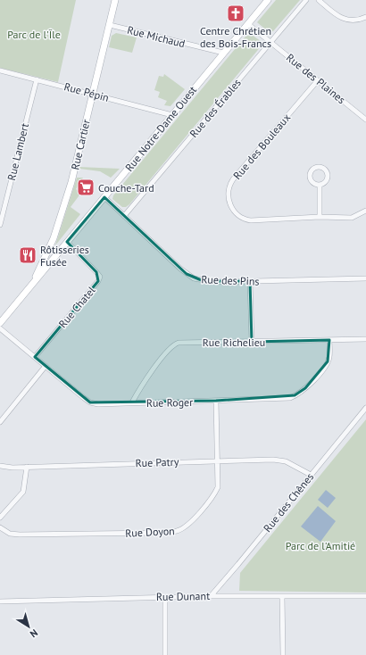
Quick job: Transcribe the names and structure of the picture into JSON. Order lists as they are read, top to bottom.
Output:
{
  "streets": {
    "street": [
      "Rue Michaud",
      "Rue des Plaines",
      "Rue Pépin",
      "Rue des Érables",
      "Rue Notre-Dame Ouest",
      "Rue Cartier",
      "Rue des Bouleaux",
      "Rue Lambert",
      "Rue des Pins",
      "Rue Chatel",
      "Rue Richelieu",
      "Rue Roger",
      "Rue Patry",
      "Rue des Chênes",
      "Rue Doyon",
      "Rue Dunant"
    ]
  },
  "crossings": [
    ["Rue Michaud", "Rue Notre-Dame Ouest"],
    ["Rue Michaud", "Rue Cartier"],
    ["Rue des Plaines", "Rue des Érables"],
    ["Rue des Plaines", "Rue Notre-Dame Ouest"],
    ["Rue des Plaines", "Rue des Bouleaux"],
    ["Rue Pépin", "Rue Notre-Dame Ouest"],
    ["Rue Pépin", "Rue Cartier"],
    ["Rue Pépin", "Rue Lambert"],
    ["Rue des Érables", "Rue des Pins"],
    ["Rue Notre-Dame Ouest", "Rue Cartier"],
    ["Rue Notre-Dame Ouest", "Rue des Pins"],
    ["Rue Notre-Dame Ouest", "Rue Chatel"],
    ["Rue Chatel", "Rue Roger"],
    ["Rue Richelieu", "Rue Roger"],
    ["Rue Roger", "Rue Doyon"],
    ["Rue Patry", "Rue des Chênes"],
    ["Rue Patry", "Rue Doyon"],
    ["Rue des Chênes", "Rue Dunant"]
  ],
  "parks": ["Parc de l'Île", "Parc de l'Amitié"],
  "places": {
    "church": ["Centre Chrétien des Bois-Francs"],
    "supermarket": ["Couche-Tard"],
    "restaurant": ["Rôtisseries Fusée"]
  },
  "north": "bottom right"
}
